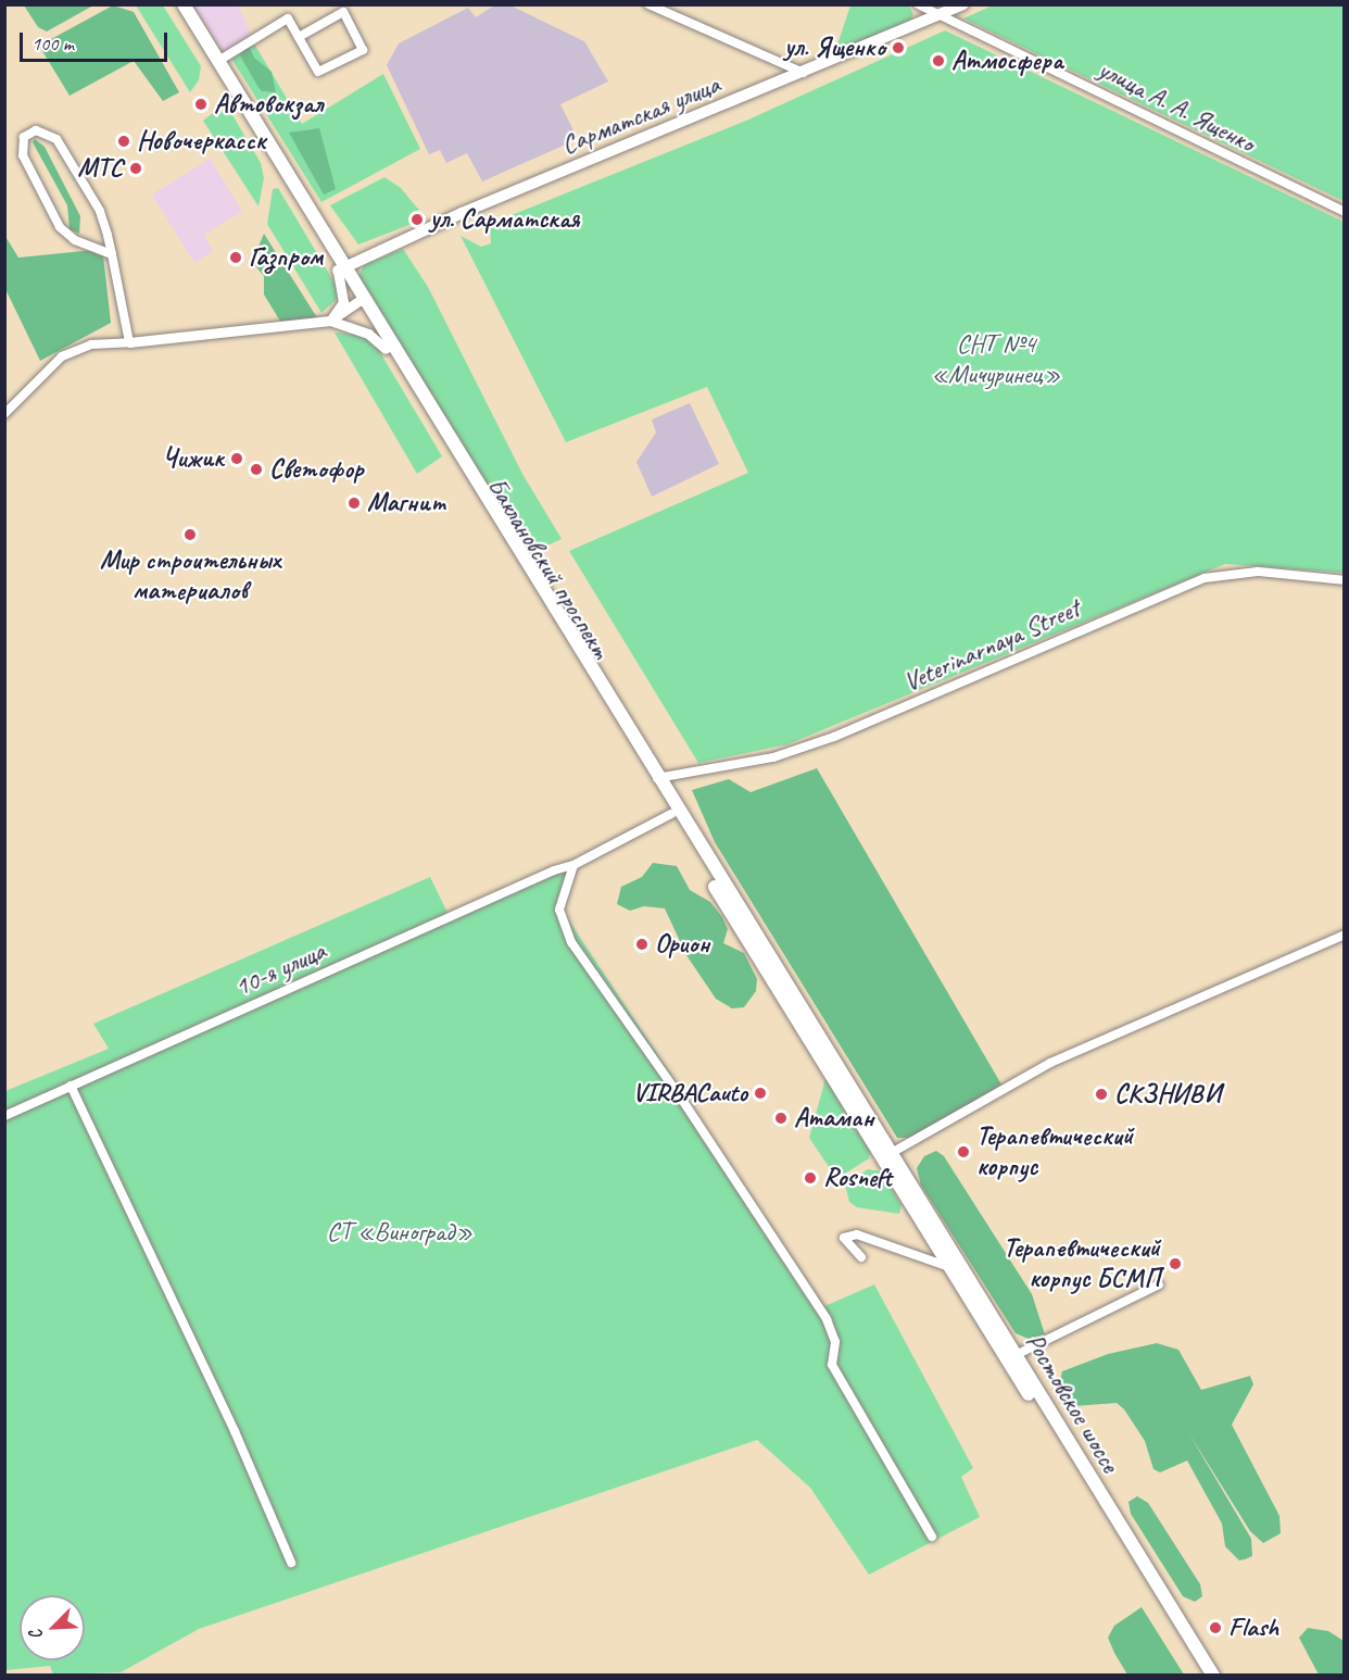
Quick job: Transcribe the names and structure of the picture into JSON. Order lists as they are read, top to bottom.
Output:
{
  "streets": {
    "main road": ["Сарматская улица", "Баклановский проспект", "Ростовское шоссе"],
    "street": ["улица А. А. Ященко", "Veterinarnaya Street", "10-я улица"]
  },
  "crossings": [
    ["улица А. А. Ященко", "Сарматская улица"],
    ["Сарматская улица", "Баклановский проспект"],
    ["Баклановский проспект", "Veterinarnaya Street"],
    ["Баклановский проспект", "10-я улица"],
    ["Баклановский проспект", "Ростовское шоссе"]
  ],
  "parks": ["СНТ №4 «Мичуринец»", "СТ «Виноград»"],
  "places": [
    "ул. Ященко",
    "Атмосфера",
    "Автовокзал",
    "Новочеркасск",
    "МТС",
    "ул. Сарматская",
    "Газпром",
    "Чижик",
    "Светофор",
    "Магнит",
    "Мир строительных материалов",
    "Орион",
    "VIRBACauto",
    "СКЗНИВИ",
    "Атаман",
    "Терапевтический корпус",
    "Rosneft",
    "Терапевтический корпус БСМП",
    "Flash"
  ],
  "scale_bar": "100 m",
  "north": "bottom left"
}
